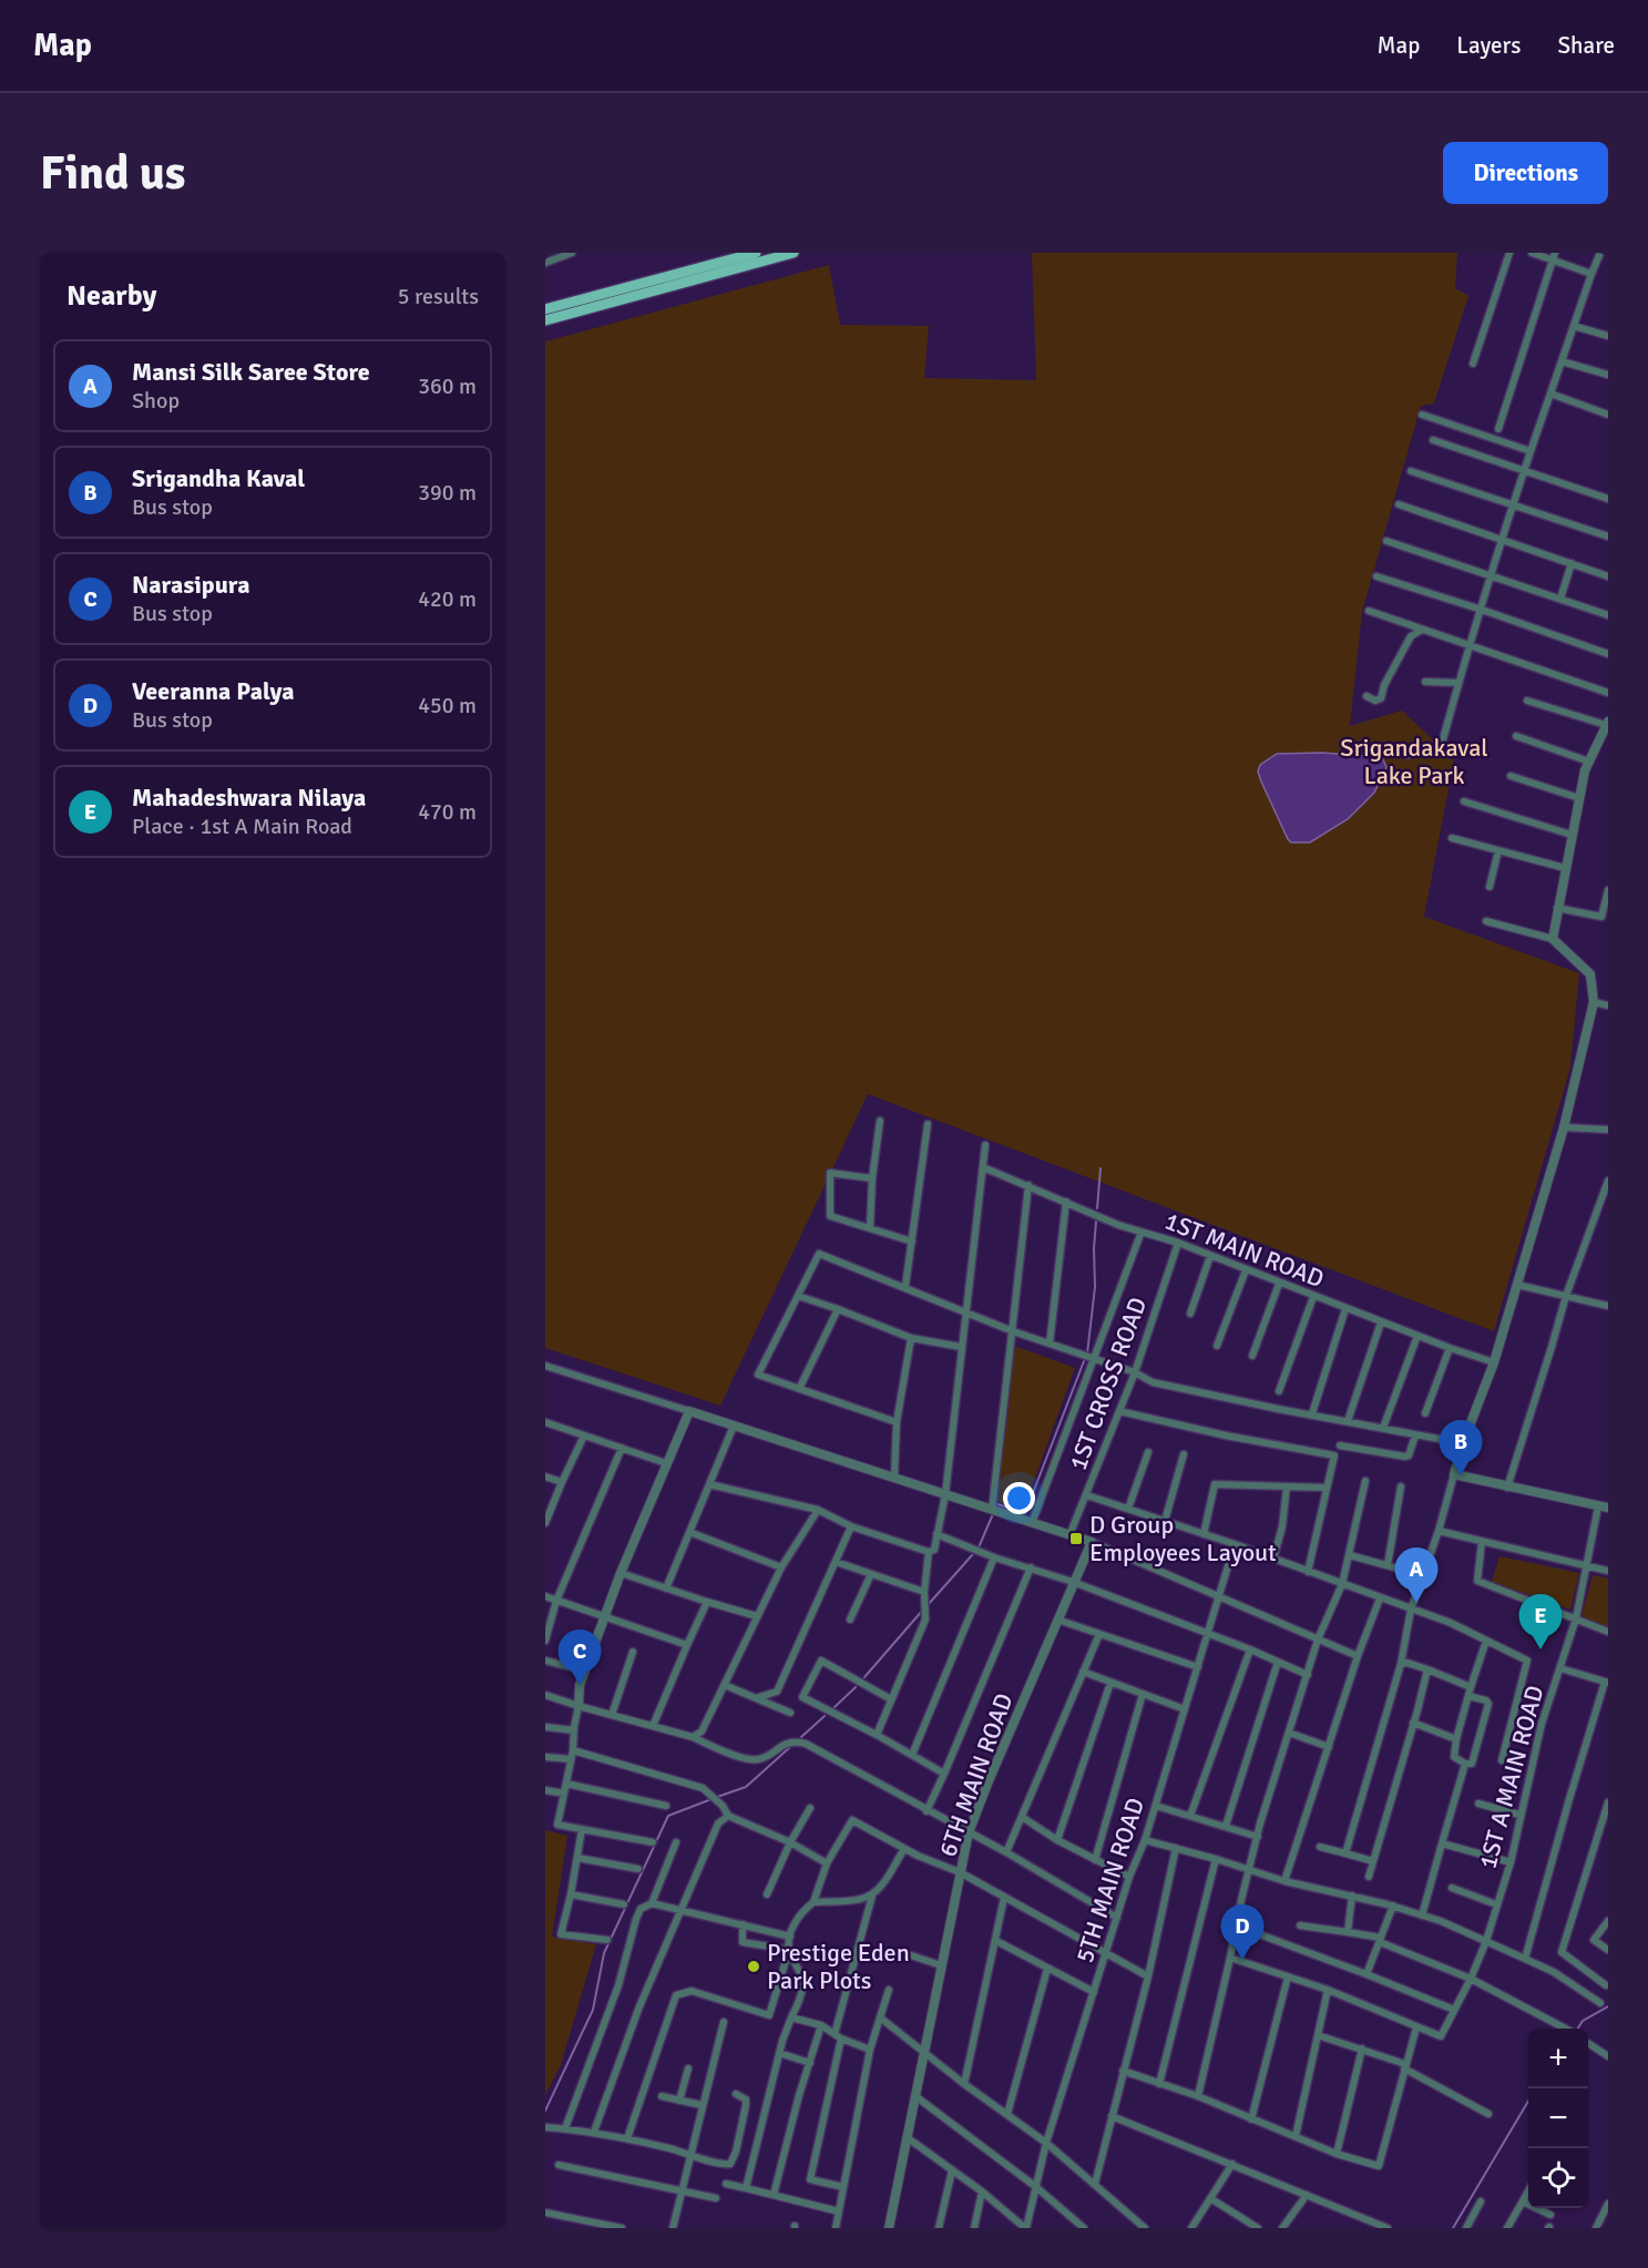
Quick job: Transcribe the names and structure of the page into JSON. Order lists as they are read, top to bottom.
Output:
{
  "streets": {
    "street": [
      "1ST MAIN ROAD",
      "1ST CROSS ROAD",
      "6TH MAIN ROAD",
      "1ST A MAIN ROAD",
      "5TH MAIN ROAD"
    ]
  },
  "crossings": [
    ["1ST MAIN ROAD", "1ST CROSS ROAD"]
  ],
  "parks": ["Srigandakaval Lake Park"],
  "places": {
    "transit": ["D Group Employees Layout"],
    "other": ["Prestige Eden Park Plots"]
  },
  "page": {
    "header": "Map",
    "nav": ["Map", "Layers", "Share"],
    "buttons": "Directions",
    "title": "Find us",
    "heading": ["Nearby", "5 results"],
    "list": [
      {
        "mark": "A",
        "name": "Mansi Silk Saree Store",
        "note": "Shop",
        "value": "360 m"
      },
      {
        "mark": "B",
        "name": "Srigandha Kaval",
        "note": "Bus stop",
        "value": "390 m"
      },
      {
        "mark": "C",
        "name": "Narasipura",
        "note": "Bus stop",
        "value": "420 m"
      },
      {
        "mark": "D",
        "name": "Veeranna Palya",
        "note": "Bus stop",
        "value": "450 m"
      },
      {
        "mark": "E",
        "name": "Mahadeshwara Nilaya",
        "note": "Place · 1st A Main Road",
        "value": "470 m"
      }
    ],
    "pins": [
      "B",
      "A",
      "E",
      "C",
      "D"
    ],
    "map_buttons": ["+", "−"]
  }
}
